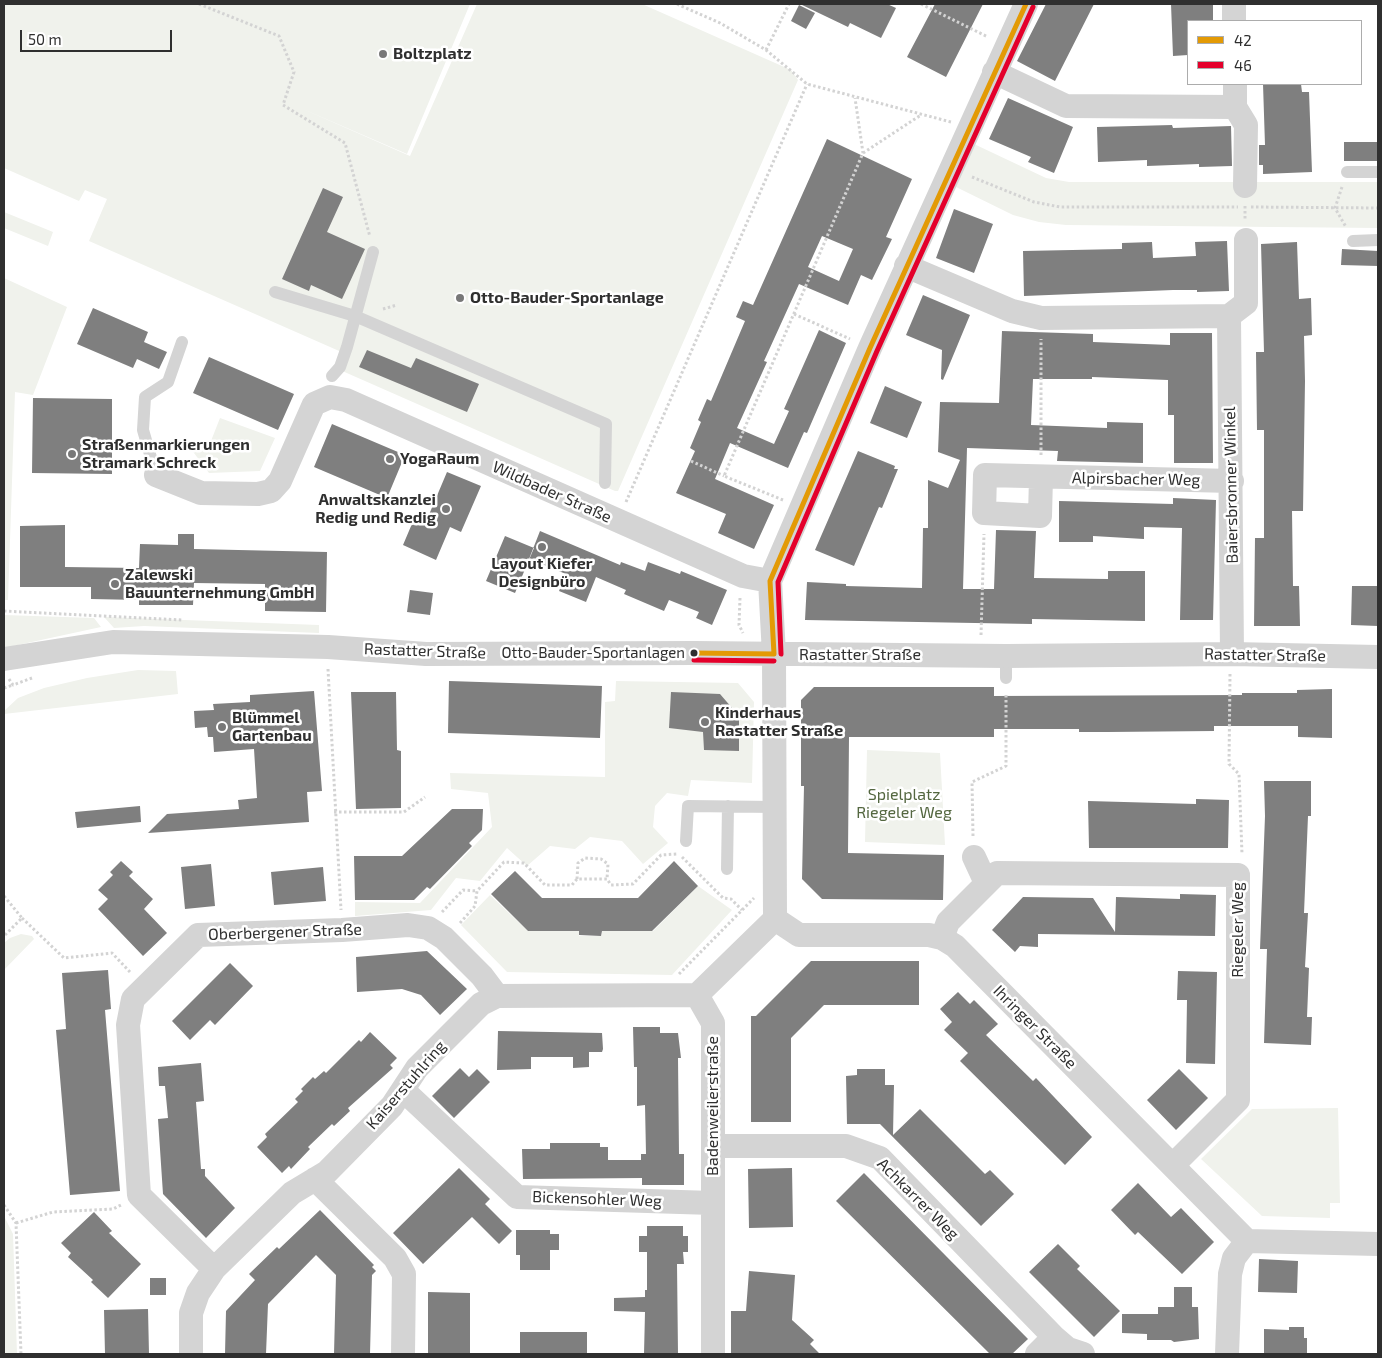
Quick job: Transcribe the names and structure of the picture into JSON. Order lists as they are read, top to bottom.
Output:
{
  "streets": {
    "street": [
      "Alpirsbacher Weg",
      "Baiersbronner Winkel",
      "Wildbader Straße",
      "Rastatter Straße",
      "Riegeler Weg",
      "Oberbergener Straße",
      "Ihringer Straße",
      "Kaiserstuhlring",
      "Badenweilerstraße",
      "Bickensohler Weg",
      "Achkarrer Weg"
    ]
  },
  "crossings": [
    ["Alpirsbacher Weg", "Baiersbronner Winkel"],
    ["Baiersbronner Winkel", "Rastatter Straße"],
    ["Riegeler Weg", "Ihringer Straße"],
    ["Kaiserstuhlring", "Badenweilerstraße"],
    ["Kaiserstuhlring", "Bickensohler Weg"],
    ["Badenweilerstraße", "Bickensohler Weg"],
    ["Badenweilerstraße", "Achkarrer Weg"]
  ],
  "parks": ["Spielplatz Riegeler Weg"],
  "places": [
    "Boltzplatz",
    "Otto-Bauder-Sportanlage",
    "Straßenmarkierungen Stramark Schreck",
    "YogaRaum",
    "Anwaltskanzlei Redig und Redig",
    "Layout Kiefer Designbüro",
    "Zalewski Bauunternehmung GmbH",
    "Otto-Bauder-Sportanlagen",
    "Kinderhaus Rastatter Straße",
    "Blümmel Gartenbau"
  ],
  "lines": ["transit line 42", "transit line 46"],
  "legend": ["42", "46"],
  "scale_bar": "50 m"
}
